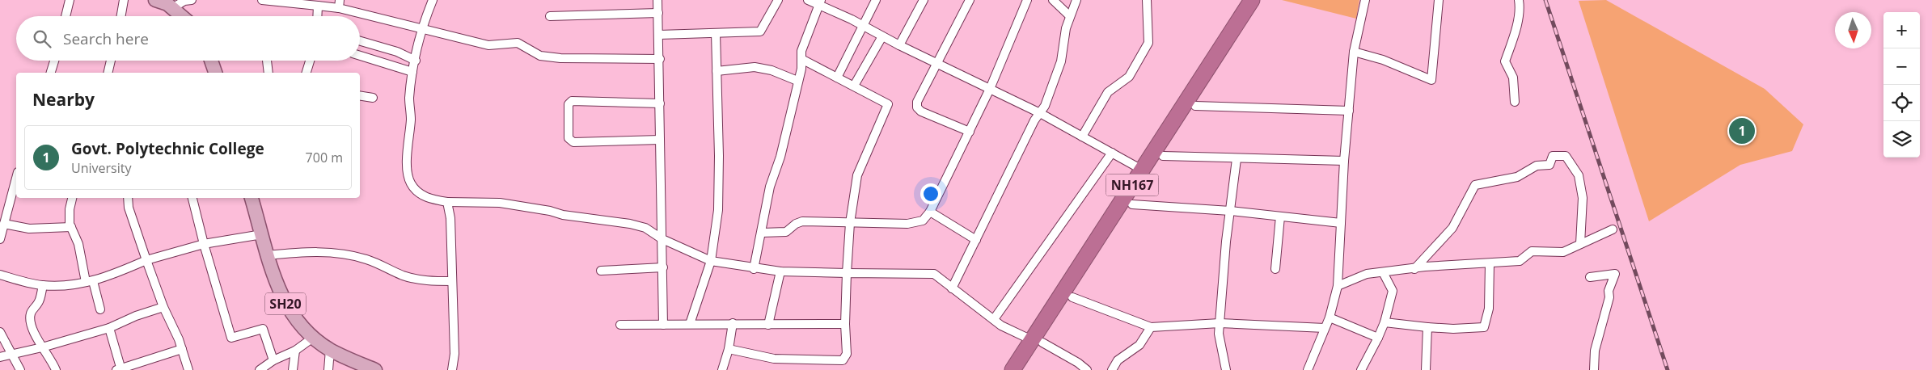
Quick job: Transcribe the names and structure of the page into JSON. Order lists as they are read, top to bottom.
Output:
{
  "streets": {
    "highway": ["NH167"],
    "main road": ["SH20"]
  },
  "north": "bottom",
  "page": {
    "map_buttons": ["+", "−"],
    "search": "Search here",
    "heading": "Nearby",
    "pins": "1",
    "list": [
      {
        "mark": "1",
        "name": "Govt. Polytechnic College",
        "note": "University",
        "value": "700 m"
      }
    ]
  }
}
